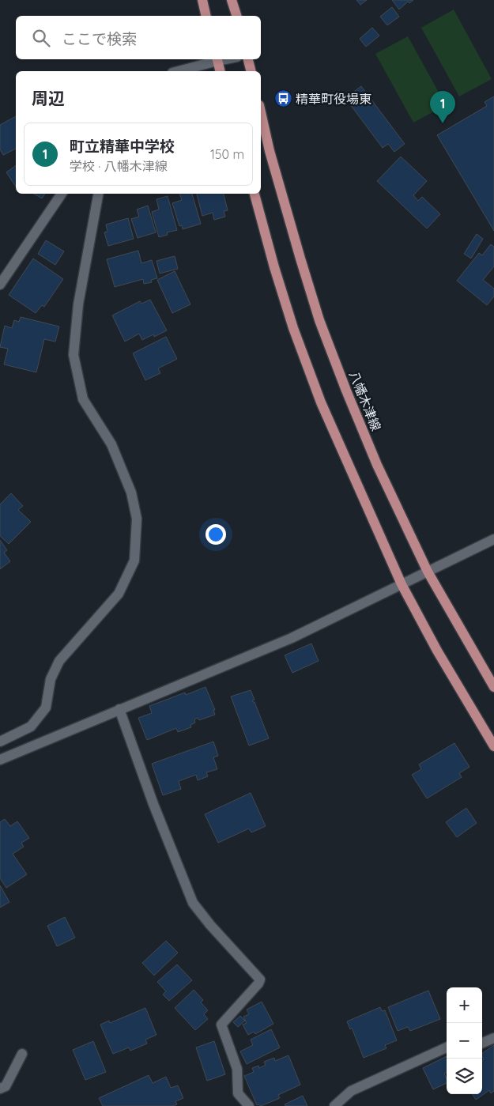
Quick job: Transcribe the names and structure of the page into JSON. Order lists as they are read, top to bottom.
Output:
{
  "streets": {
    "main road": ["八幡木津線"]
  },
  "places": {
    "bus stop": ["精華町役場東"]
  },
  "page": {
    "search": "ここで検索",
    "heading": "周辺",
    "pins": "1",
    "list": [
      {
        "mark": "1",
        "name": "町立精華中学校",
        "note": "学校 · 八幡木津線",
        "value": "150 m"
      }
    ],
    "map_buttons": ["+", "−"]
  }
}
